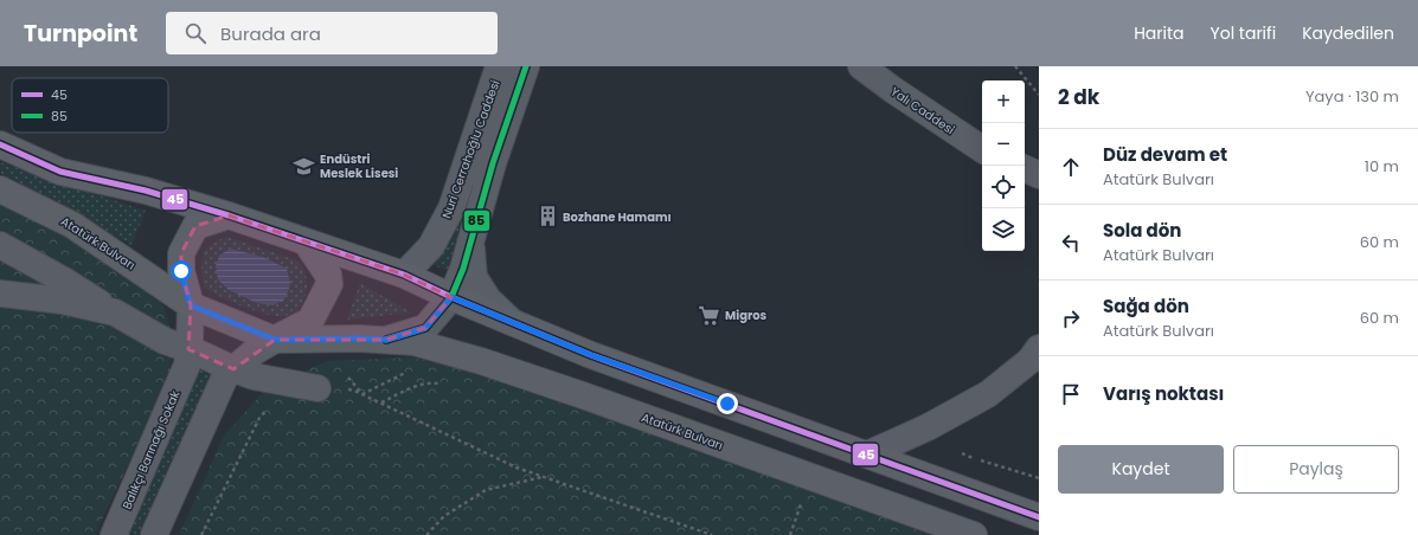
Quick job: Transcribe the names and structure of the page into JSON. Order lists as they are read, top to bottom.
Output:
{
  "streets": {
    "main road": ["Atatürk Bulvarı"],
    "street": ["Yalı Caddesi", "Nuri Cerrahoğlu Caddesi", "Balıkçı Barınağı Sokak"]
  },
  "crossings": [
    ["Nuri Cerrahoğlu Caddesi", "Atatürk Bulvarı"]
  ],
  "places": {
    "school or university": ["Endüstri Meslek Lisesi"],
    "building": ["Bozhane Hamamı"],
    "supermarket": ["Migros"]
  },
  "lines": ["transit line 85", "transit line 45"],
  "legend": ["45", "85"],
  "page": {
    "header": "Turnpoint",
    "search": "Burada ara",
    "nav": ["Harita", "Yol tarifi", "Kaydedilen"],
    "heading": ["2 dk", "Yaya · 130 m"],
    "map_buttons": ["+", "−"],
    "list": [
      ["Düz devam et", "Atatürk Bulvarı", "10 m"],
      ["Sola dön", "Atatürk Bulvarı", "60 m"],
      ["Sağa dön", "Atatürk Bulvarı", "60 m"],
      "Varış noktası"
    ],
    "buttons": ["Kaydet", "Paylaş"]
  }
}
